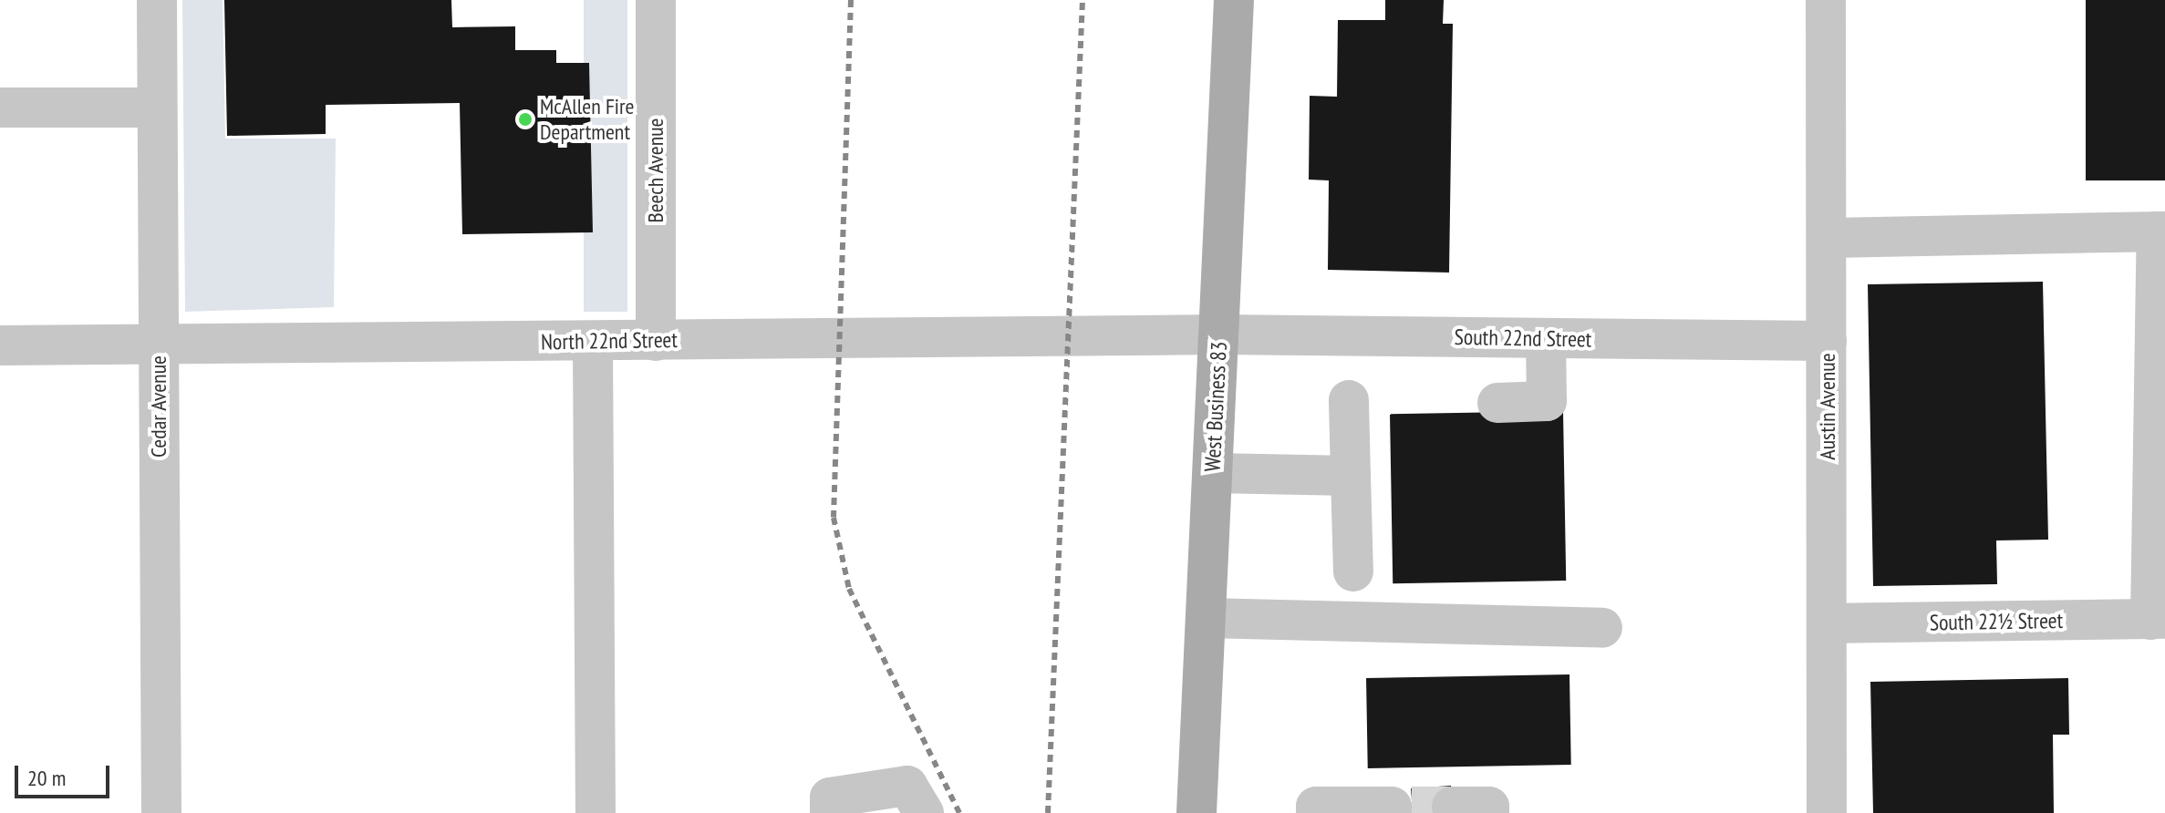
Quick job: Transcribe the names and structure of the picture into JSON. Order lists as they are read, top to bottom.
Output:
{
  "streets": {
    "main road": ["West Business 83"],
    "street": [
      "Beech Avenue",
      "South 22nd Street",
      "North 22nd Street",
      "Cedar Avenue",
      "Austin Avenue",
      "South 22½ Street"
    ]
  },
  "crossings": [
    ["Beech Avenue", "North 22nd Street"],
    ["South 22nd Street", "North 22nd Street"],
    ["South 22nd Street", "West Business 83"],
    ["South 22nd Street", "Austin Avenue"],
    ["North 22nd Street", "Cedar Avenue"],
    ["North 22nd Street", "West Business 83"],
    ["Austin Avenue", "South 22½ Street"]
  ],
  "places": ["McAllen Fire Department"],
  "scale_bar": "20 m"
}
